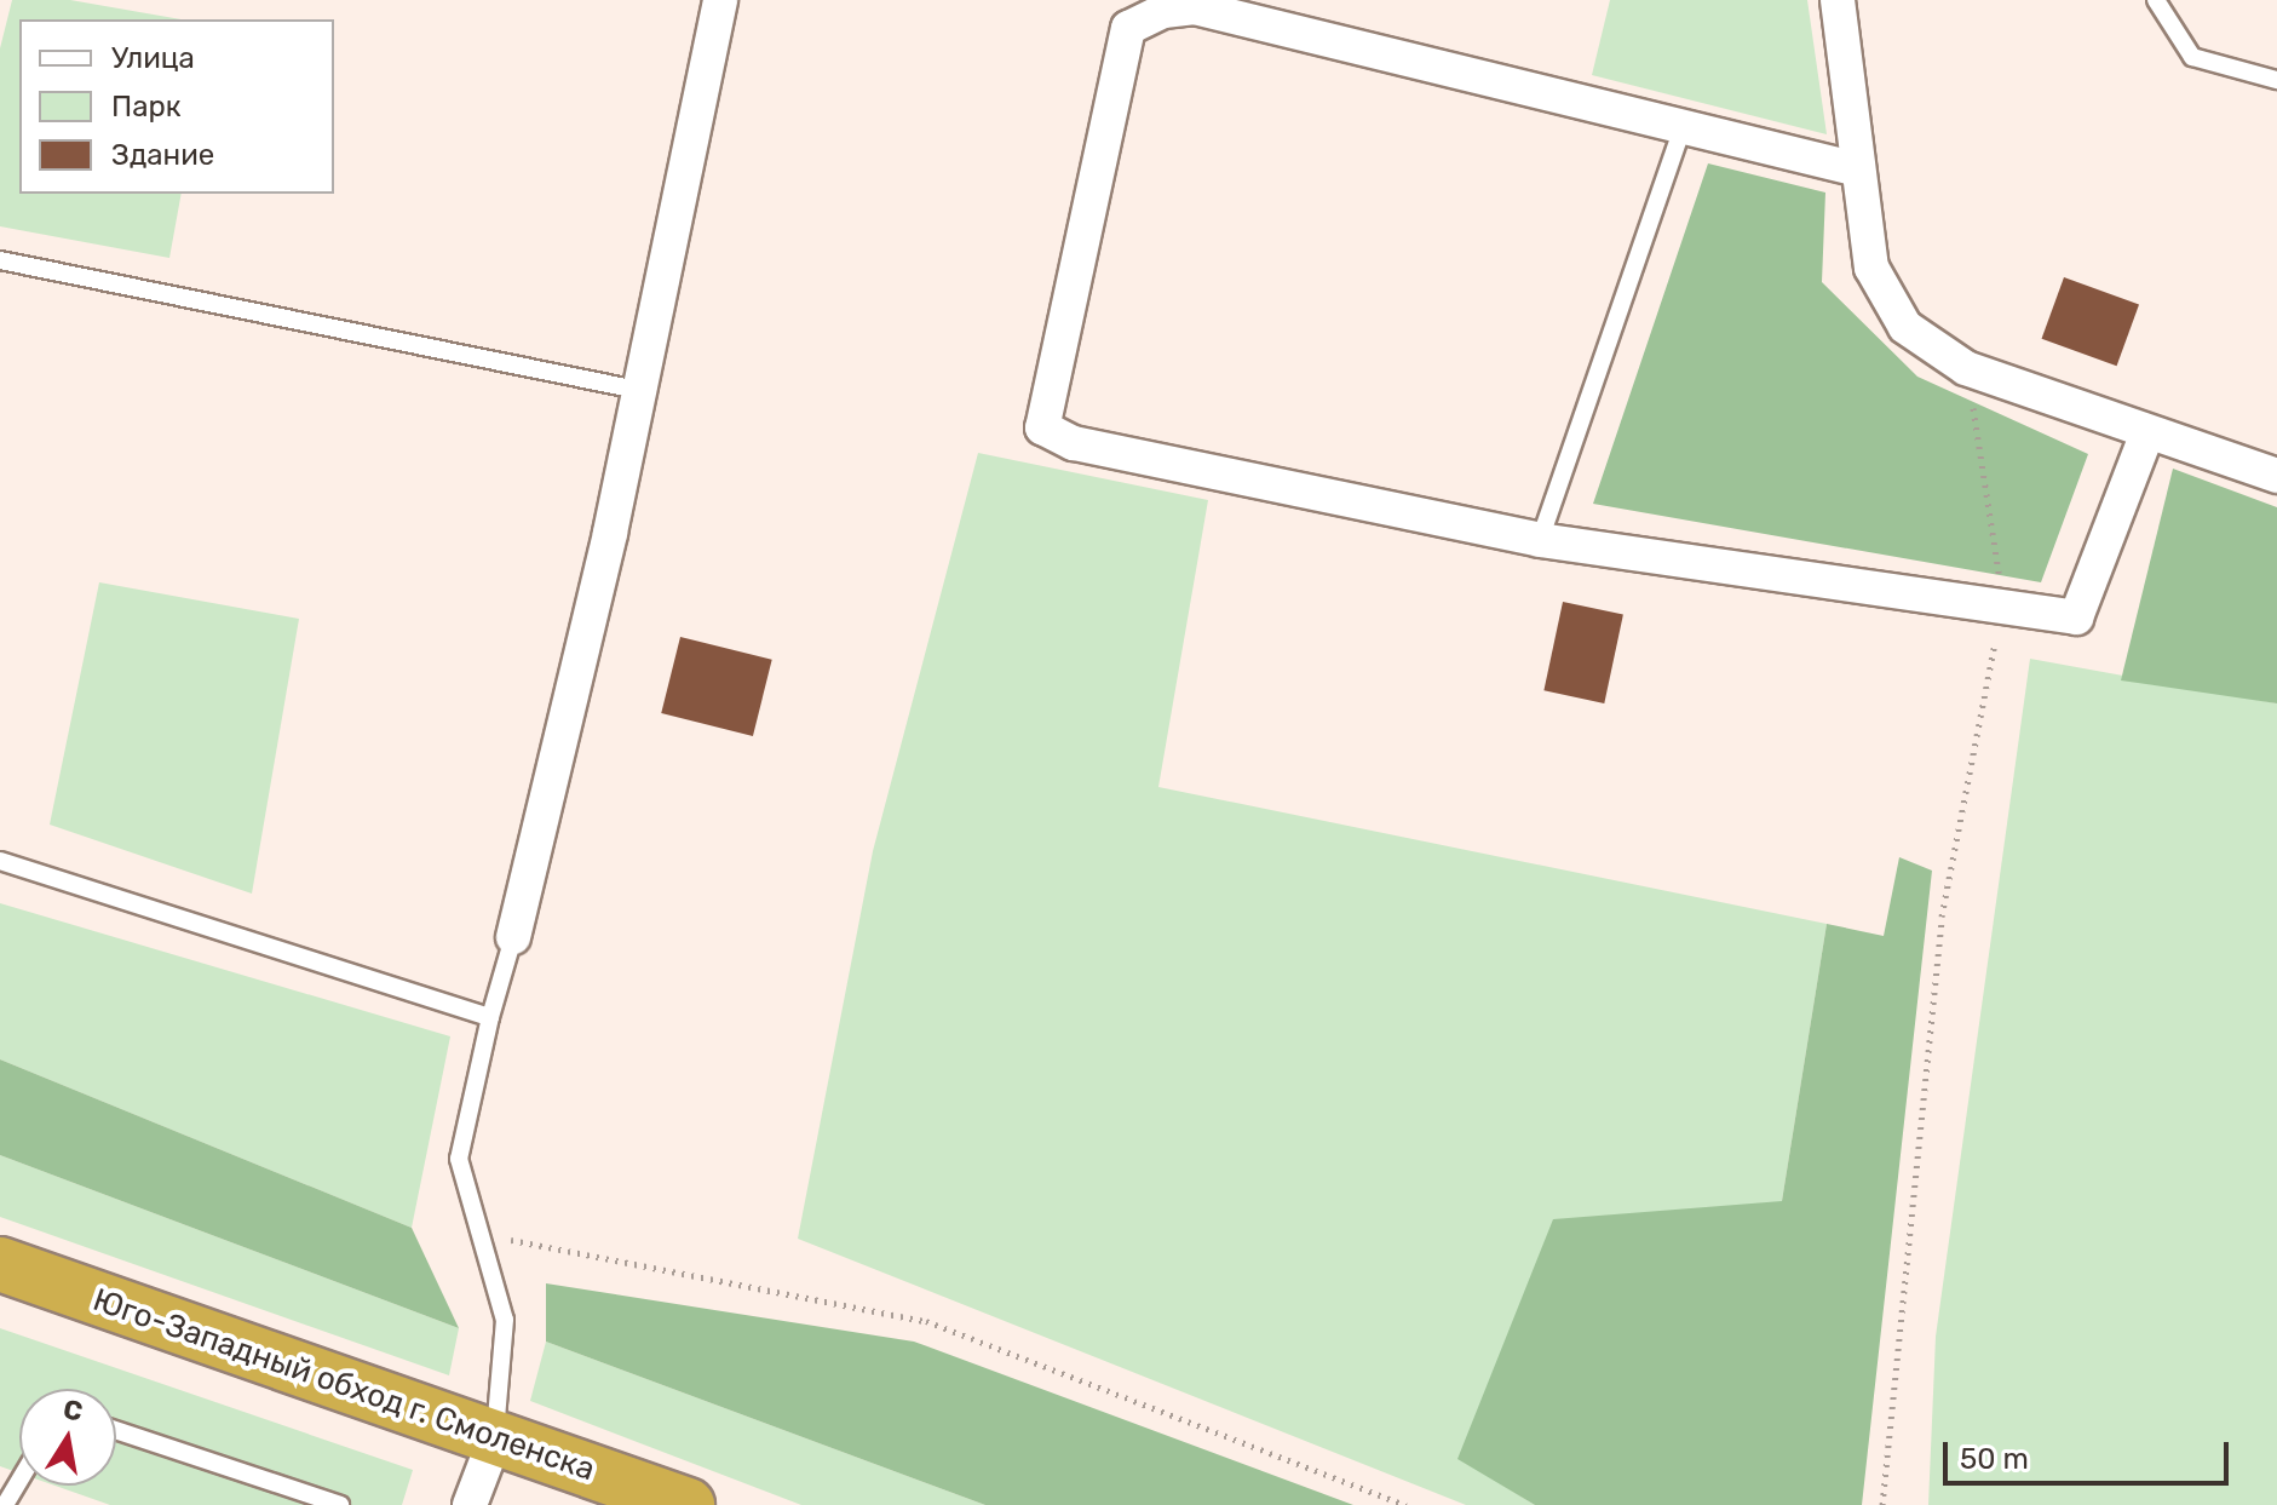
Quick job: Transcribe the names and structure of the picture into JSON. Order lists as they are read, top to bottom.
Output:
{
  "streets": {
    "highway": ["Юго-Западный обход г. Смоленска"]
  },
  "legend": ["Улица", "Парк", "Здание"],
  "scale_bar": "50 m",
  "north": "top"
}
